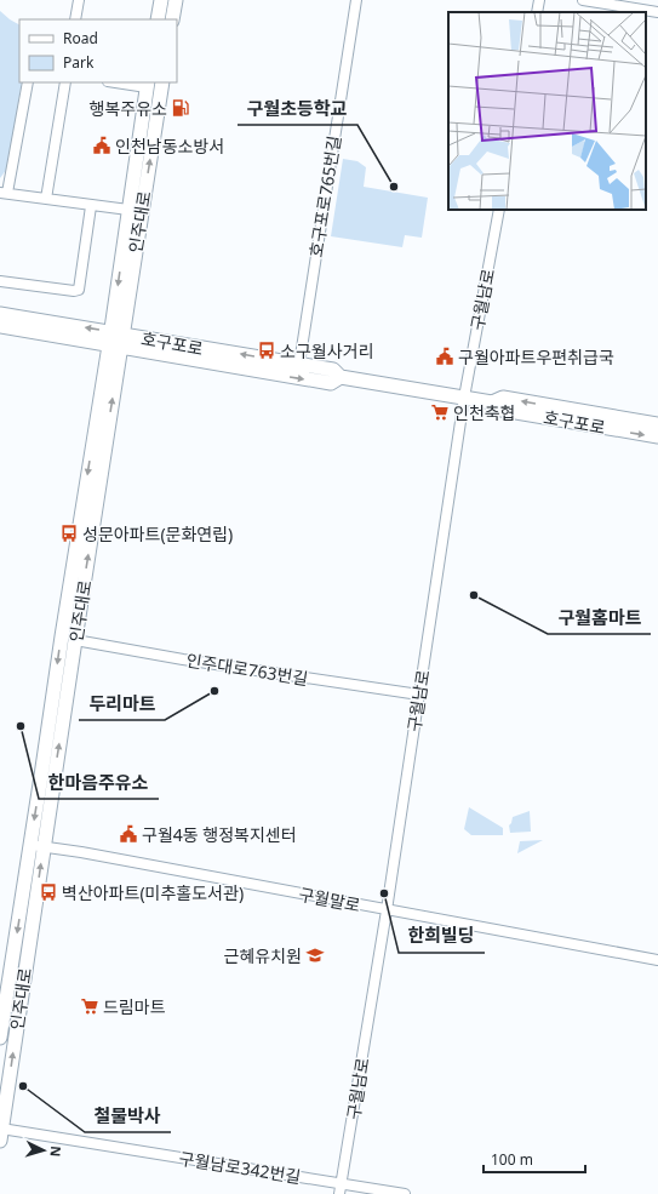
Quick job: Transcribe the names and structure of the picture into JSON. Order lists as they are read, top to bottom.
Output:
{
  "streets": {
    "main road": ["인주대로", "호구포로"],
    "street": [
      "호구포로765번길",
      "구월남로",
      "인주대로763번길",
      "구월말로",
      "구월남로342번길"
    ]
  },
  "crossings": [
    ["호구포로765번길", "호구포로"],
    ["인주대로", "호구포로"],
    ["인주대로", "인주대로763번길"],
    ["인주대로", "구월말로"],
    ["인주대로", "구월남로342번길"],
    ["구월남로", "호구포로"],
    ["구월남로", "인주대로763번길"],
    ["구월남로", "구월말로"],
    ["구월남로", "구월남로342번길"]
  ],
  "places": {
    "fuel station": ["행복주유소"],
    "public building": ["인천남동소방서", "구월아파트우편취급국", "구월4동 행정복지센터"],
    "other": [
      "구월초등학교",
      "구월홈마트",
      "두리마트",
      "한마음주유소",
      "한희빌딩",
      "철물박사"
    ],
    "bus stop": ["소구월사거리", "성문아파트(문화연립)", "벽산아파트(미추홀도서관)"],
    "supermarket": ["인천축협", "드림마트"],
    "school or university": ["근혜유치원"]
  },
  "legend": ["Road", "Park"],
  "scale_bar": "100 m",
  "north": "right"
}
